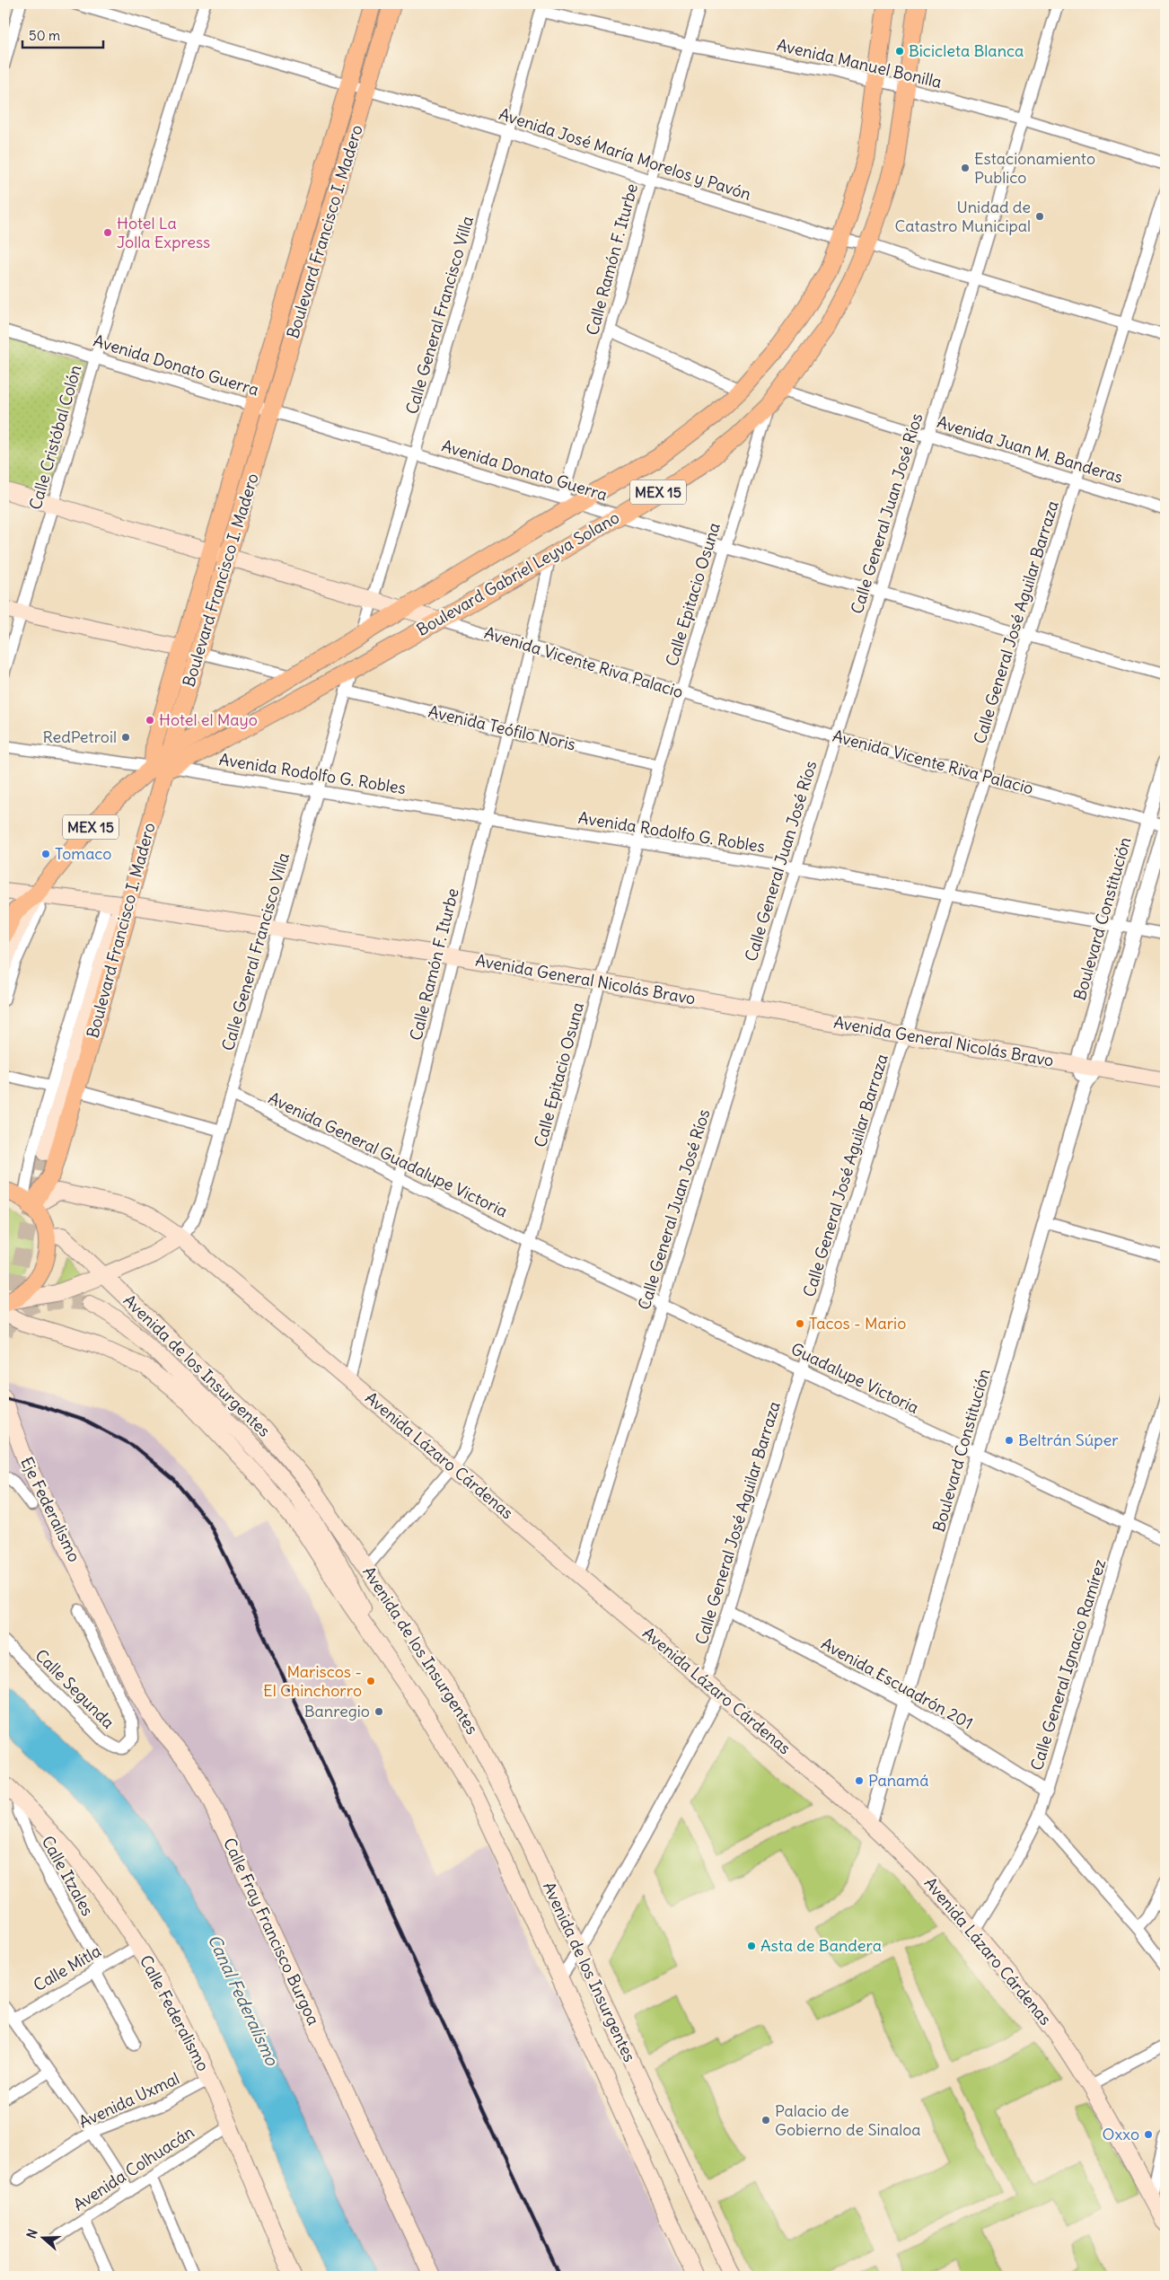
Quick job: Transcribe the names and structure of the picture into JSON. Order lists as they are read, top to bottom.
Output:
{
  "streets": {
    "main road": [
      "Boulevard Francisco I. Madero",
      "MEX 15",
      "Boulevard Gabriel Leyva Solano",
      "Avenida Vicente Riva Palacio",
      "Avenida General Nicolás Bravo",
      "Avenida de los Insurgentes",
      "Avenida Lázaro Cárdenas",
      "Eje Federalismo",
      "Calle Fray Francisco Burgoa",
      "Calle Federalismo"
    ],
    "street": [
      "Avenida Manuel Bonilla",
      "Avenida José María Morelos y Pavón",
      "Calle Ramón F. Iturbe",
      "Calle General Francisco Villa",
      "Avenida Donato Guerra",
      "Calle Cristóbal Colón",
      "Avenida Juan M. Banderas",
      "Calle General Juan José Ríos",
      "Calle Epitacio Osuna",
      "Calle General José Aguilar Barraza",
      "Avenida Teófilo Noris",
      "Avenida Rodolfo G. Robles",
      "Boulevard Constitución",
      "Avenida General Guadalupe Victoria",
      "Guadalupe Victoria",
      "Calle General Ignacio Ramírez",
      "Avenida Escuadrón 201",
      "Calle Segunda",
      "Calle Itzales",
      "Calle Mitla",
      "Avenida Uxmal",
      "Avenida Colhuacán"
    ]
  },
  "crossings": [
    ["Avenida Manuel Bonilla", "Calle Ramón F. Iturbe"],
    ["Avenida Manuel Bonilla", "Calle General Francisco Villa"],
    ["Avenida Manuel Bonilla", "Calle General Juan José Ríos"],
    ["Avenida Manuel Bonilla", "Boulevard Gabriel Leyva Solano"],
    ["Avenida José María Morelos y Pavón", "Boulevard Francisco I. Madero"],
    ["Avenida José María Morelos y Pavón", "Calle Ramón F. Iturbe"],
    ["Avenida José María Morelos y Pavón", "Calle General Francisco Villa"],
    ["Avenida José María Morelos y Pavón", "Calle Cristóbal Colón"],
    ["Avenida José María Morelos y Pavón", "Calle General Juan José Ríos"],
    ["Avenida José María Morelos y Pavón", "Boulevard Gabriel Leyva Solano"],
    ["Avenida José María Morelos y Pavón", "Calle General José Aguilar Barraza"],
    ["Boulevard Francisco I. Madero", "Avenida Donato Guerra"],
    ["Boulevard Francisco I. Madero", "Boulevard Gabriel Leyva Solano"],
    ["Boulevard Francisco I. Madero", "Avenida Vicente Riva Palacio"],
    ["Boulevard Francisco I. Madero", "Avenida Rodolfo G. Robles"],
    ["Boulevard Francisco I. Madero", "Avenida General Nicolás Bravo"],
    ["Boulevard Francisco I. Madero", "Avenida Lázaro Cárdenas"],
    ["Calle Ramón F. Iturbe", "Avenida Donato Guerra"],
    ["Calle Ramón F. Iturbe", "Boulevard Gabriel Leyva Solano"],
    ["Calle Ramón F. Iturbe", "Avenida Vicente Riva Palacio"],
    ["Calle Ramón F. Iturbe", "Avenida Teófilo Noris"],
    ["Calle Ramón F. Iturbe", "Avenida Rodolfo G. Robles"],
    ["Calle Ramón F. Iturbe", "Avenida General Nicolás Bravo"],
    ["Calle Ramón F. Iturbe", "Avenida General Guadalupe Victoria"],
    ["Calle Ramón F. Iturbe", "Avenida Lázaro Cárdenas"],
    ["Calle General Francisco Villa", "Avenida Donato Guerra"],
    ["Calle General Francisco Villa", "Boulevard Gabriel Leyva Solano"],
    ["Calle General Francisco Villa", "Avenida Vicente Riva Palacio"],
    ["Calle General Francisco Villa", "Avenida Teófilo Noris"],
    ["Calle General Francisco Villa", "Avenida Rodolfo G. Robles"],
    ["Calle General Francisco Villa", "Avenida General Nicolás Bravo"],
    ["Calle General Francisco Villa", "Avenida General Guadalupe Victoria"],
    ["Calle General Francisco Villa", "Avenida Lázaro Cárdenas"],
    ["Avenida Donato Guerra", "Calle Cristóbal Colón"],
    ["Avenida Donato Guerra", "Calle General Juan José Ríos"],
    ["Avenida Donato Guerra", "Boulevard Gabriel Leyva Solano"],
    ["Avenida Donato Guerra", "Calle Epitacio Osuna"],
    ["Avenida Donato Guerra", "Calle General José Aguilar Barraza"],
    ["Calle Cristóbal Colón", "Avenida Vicente Riva Palacio"],
    ["Avenida Juan M. Banderas", "Calle General Juan José Ríos"],
    ["Avenida Juan M. Banderas", "Boulevard Gabriel Leyva Solano"],
    ["Avenida Juan M. Banderas", "Calle General José Aguilar Barraza"],
    ["Calle General Juan José Ríos", "Avenida Vicente Riva Palacio"],
    ["Calle General Juan José Ríos", "Avenida Rodolfo G. Robles"],
    ["Calle General Juan José Ríos", "Avenida General Nicolás Bravo"],
    ["Calle General Juan José Ríos", "Guadalupe Victoria"],
    ["Calle General Juan José Ríos", "Avenida Lázaro Cárdenas"],
    ["Boulevard Gabriel Leyva Solano", "Calle Epitacio Osuna"],
    ["Boulevard Gabriel Leyva Solano", "Avenida Vicente Riva Palacio"],
    ["Boulevard Gabriel Leyva Solano", "Avenida Rodolfo G. Robles"],
    ["Boulevard Gabriel Leyva Solano", "Avenida General Nicolás Bravo"],
    ["Calle Epitacio Osuna", "Avenida Vicente Riva Palacio"],
    ["Calle Epitacio Osuna", "Avenida Teófilo Noris"],
    ["Calle Epitacio Osuna", "Avenida Rodolfo G. Robles"],
    ["Calle Epitacio Osuna", "Avenida General Nicolás Bravo"],
    ["Calle Epitacio Osuna", "Avenida General Guadalupe Victoria"],
    ["Calle Epitacio Osuna", "Avenida de los Insurgentes"],
    ["Calle Epitacio Osuna", "Guadalupe Victoria"],
    ["Calle Epitacio Osuna", "Avenida Lázaro Cárdenas"],
    ["Calle General José Aguilar Barraza", "Avenida Vicente Riva Palacio"],
    ["Calle General José Aguilar Barraza", "Avenida Rodolfo G. Robles"],
    ["Calle General José Aguilar Barraza", "Avenida General Nicolás Bravo"],
    ["Calle General José Aguilar Barraza", "Guadalupe Victoria"],
    ["Calle General José Aguilar Barraza", "Avenida Lázaro Cárdenas"],
    ["Calle General José Aguilar Barraza", "Avenida Escuadrón 201"],
    ["Avenida Vicente Riva Palacio", "Boulevard Constitución"],
    ["Avenida Rodolfo G. Robles", "Boulevard Constitución"],
    ["Boulevard Constitución", "Avenida General Nicolás Bravo"],
    ["Boulevard Constitución", "Guadalupe Victoria"],
    ["Boulevard Constitución", "Avenida Lázaro Cárdenas"],
    ["Boulevard Constitución", "Avenida Escuadrón 201"],
    ["Avenida General Guadalupe Victoria", "Guadalupe Victoria"],
    ["Guadalupe Victoria", "Calle General Ignacio Ramírez"],
    ["Avenida Lázaro Cárdenas", "Calle General Ignacio Ramírez"],
    ["Eje Federalismo", "Calle Fray Francisco Burgoa"],
    ["Calle General Ignacio Ramírez", "Avenida Escuadrón 201"],
    ["Calle Itzales", "Calle Mitla"],
    ["Calle Itzales", "Calle Federalismo"],
    ["Calle Mitla", "Calle Federalismo"],
    ["Calle Federalismo", "Avenida Uxmal"],
    ["Calle Federalismo", "Avenida Colhuacán"]
  ],
  "water": ["Canal Federalismo"],
  "places": [
    "Bicicleta Blanca",
    "Estacionamiento Publico",
    "Unidad de Catastro Municipal",
    "Hotel La Jolla Express",
    "Hotel el Mayo",
    "RedPetroil",
    "Tomaco",
    "Tacos - Mario",
    "Beltrán Súper",
    "Mariscos - El Chinchorro",
    "Banregio",
    "Panamá",
    "Asta de Bandera",
    "Palacio de Gobierno de Sinaloa",
    "Oxxo"
  ],
  "scale_bar": "50 m",
  "north": "left"
}
